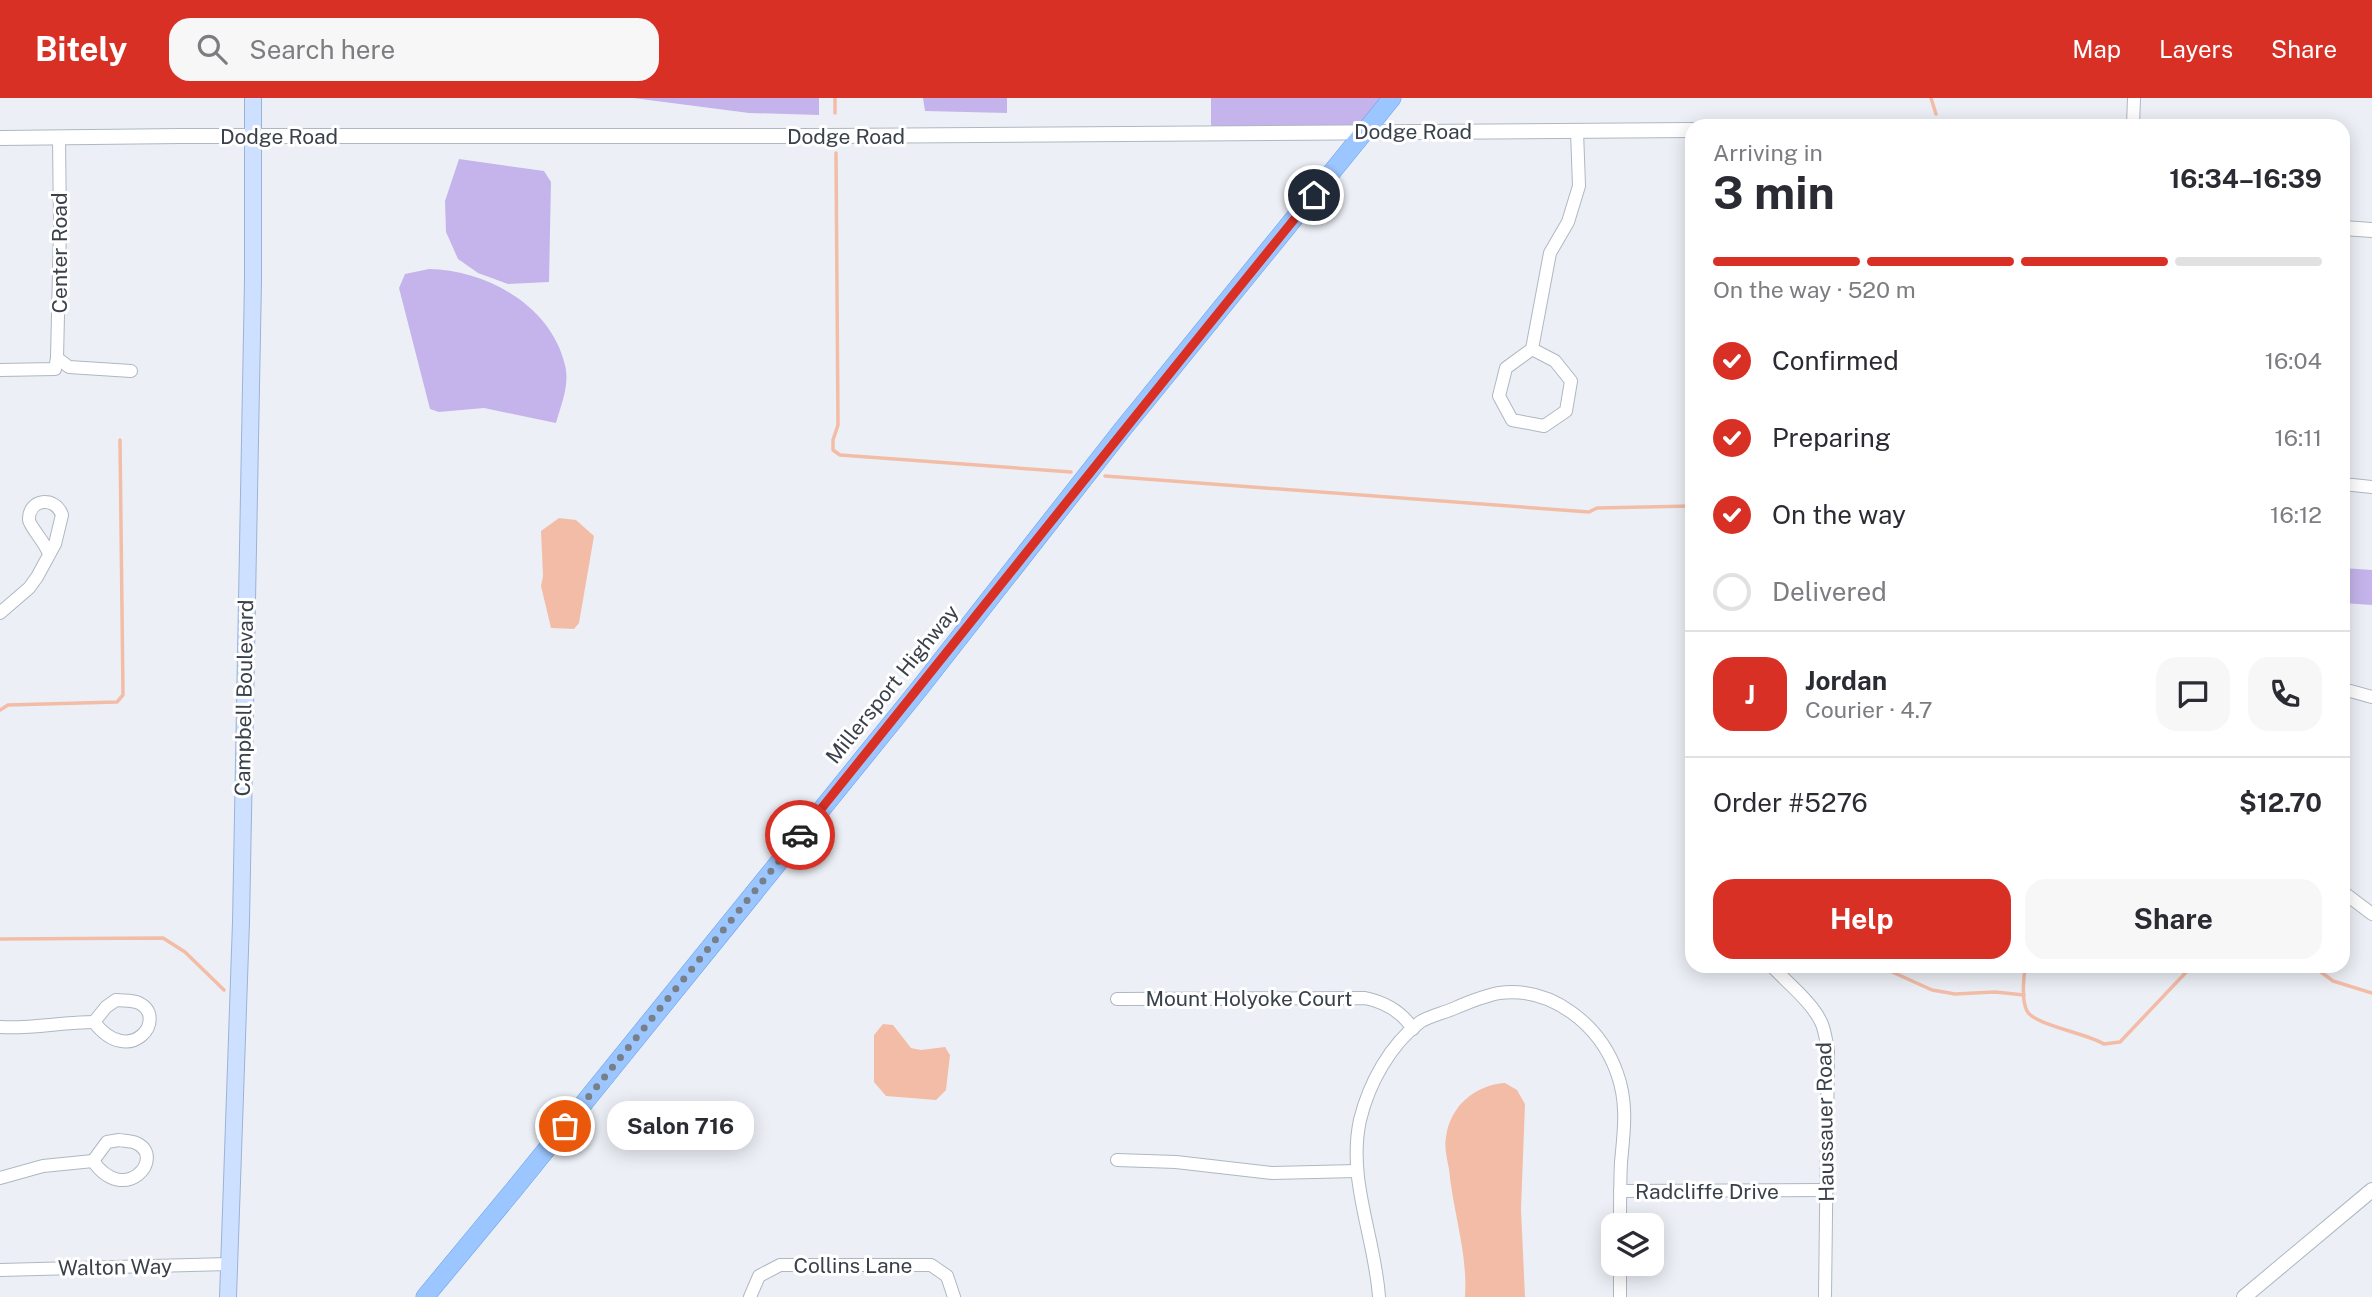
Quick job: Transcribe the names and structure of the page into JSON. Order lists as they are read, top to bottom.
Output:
{
  "streets": {
    "main road": ["Millersport Highway", "Campbell Boulevard"],
    "street": [
      "Dodge Road",
      "Center Road",
      "Mount Holyoke Court",
      "Haussauer Road",
      "Radcliffe Drive",
      "Collins Lane",
      "Walton Way"
    ]
  },
  "crossings": [
    ["Dodge Road", "Center Road"],
    ["Dodge Road", "Millersport Highway"],
    ["Dodge Road", "Campbell Boulevard"],
    ["Campbell Boulevard", "Walton Way"],
    ["Haussauer Road", "Radcliffe Drive"]
  ],
  "places": ["Salon 716"],
  "page": {
    "header": "Bitely",
    "search": "Search here",
    "nav": ["Map", "Layers", "Share"],
    "heading": ["3 min", "Arriving in", "16:34–16:39"],
    "panel": [
      "Jordan",
      "Courier · 4.7",
      "Order #5276",
      "$12.70"
    ],
    "bar": "On the way · 520 m",
    "list": [
      ["Confirmed", "16:04"],
      ["Preparing", "16:11"],
      ["On the way", "16:12"],
      "Delivered"
    ],
    "round": "J",
    "buttons": ["Help", "Share"],
    "bubble": "Salon 716"
  }
}
